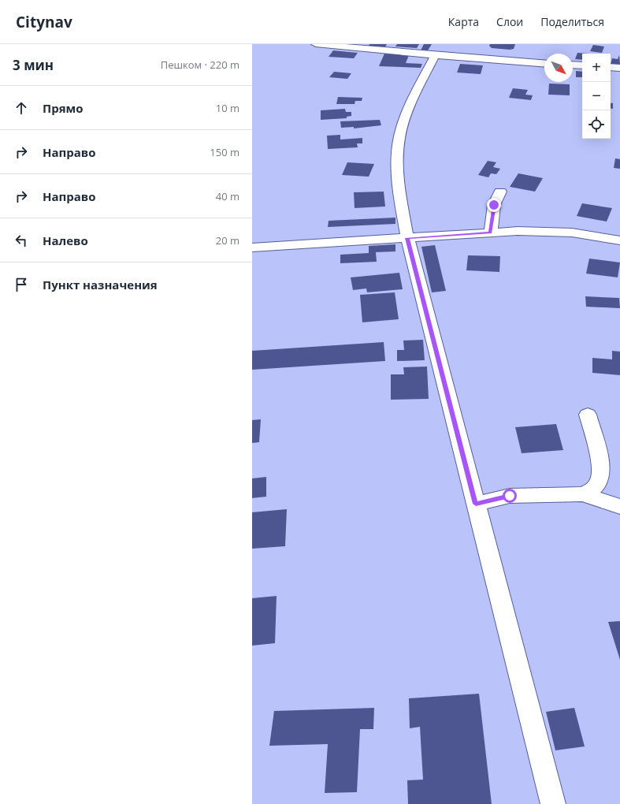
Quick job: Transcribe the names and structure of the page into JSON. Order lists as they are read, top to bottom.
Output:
{
  "north": "bottom right",
  "page": {
    "header": "Citynav",
    "nav": ["Карта", "Слои", "Поделиться"],
    "heading": ["3 мин", "Пешком · 220 m"],
    "map_buttons": ["+", "−"],
    "list": [
      ["Прямо", "10 m"],
      ["Направо", "150 m"],
      ["Направо", "40 m"],
      ["Налево", "20 m"],
      "Пункт назначения"
    ]
  }
}
